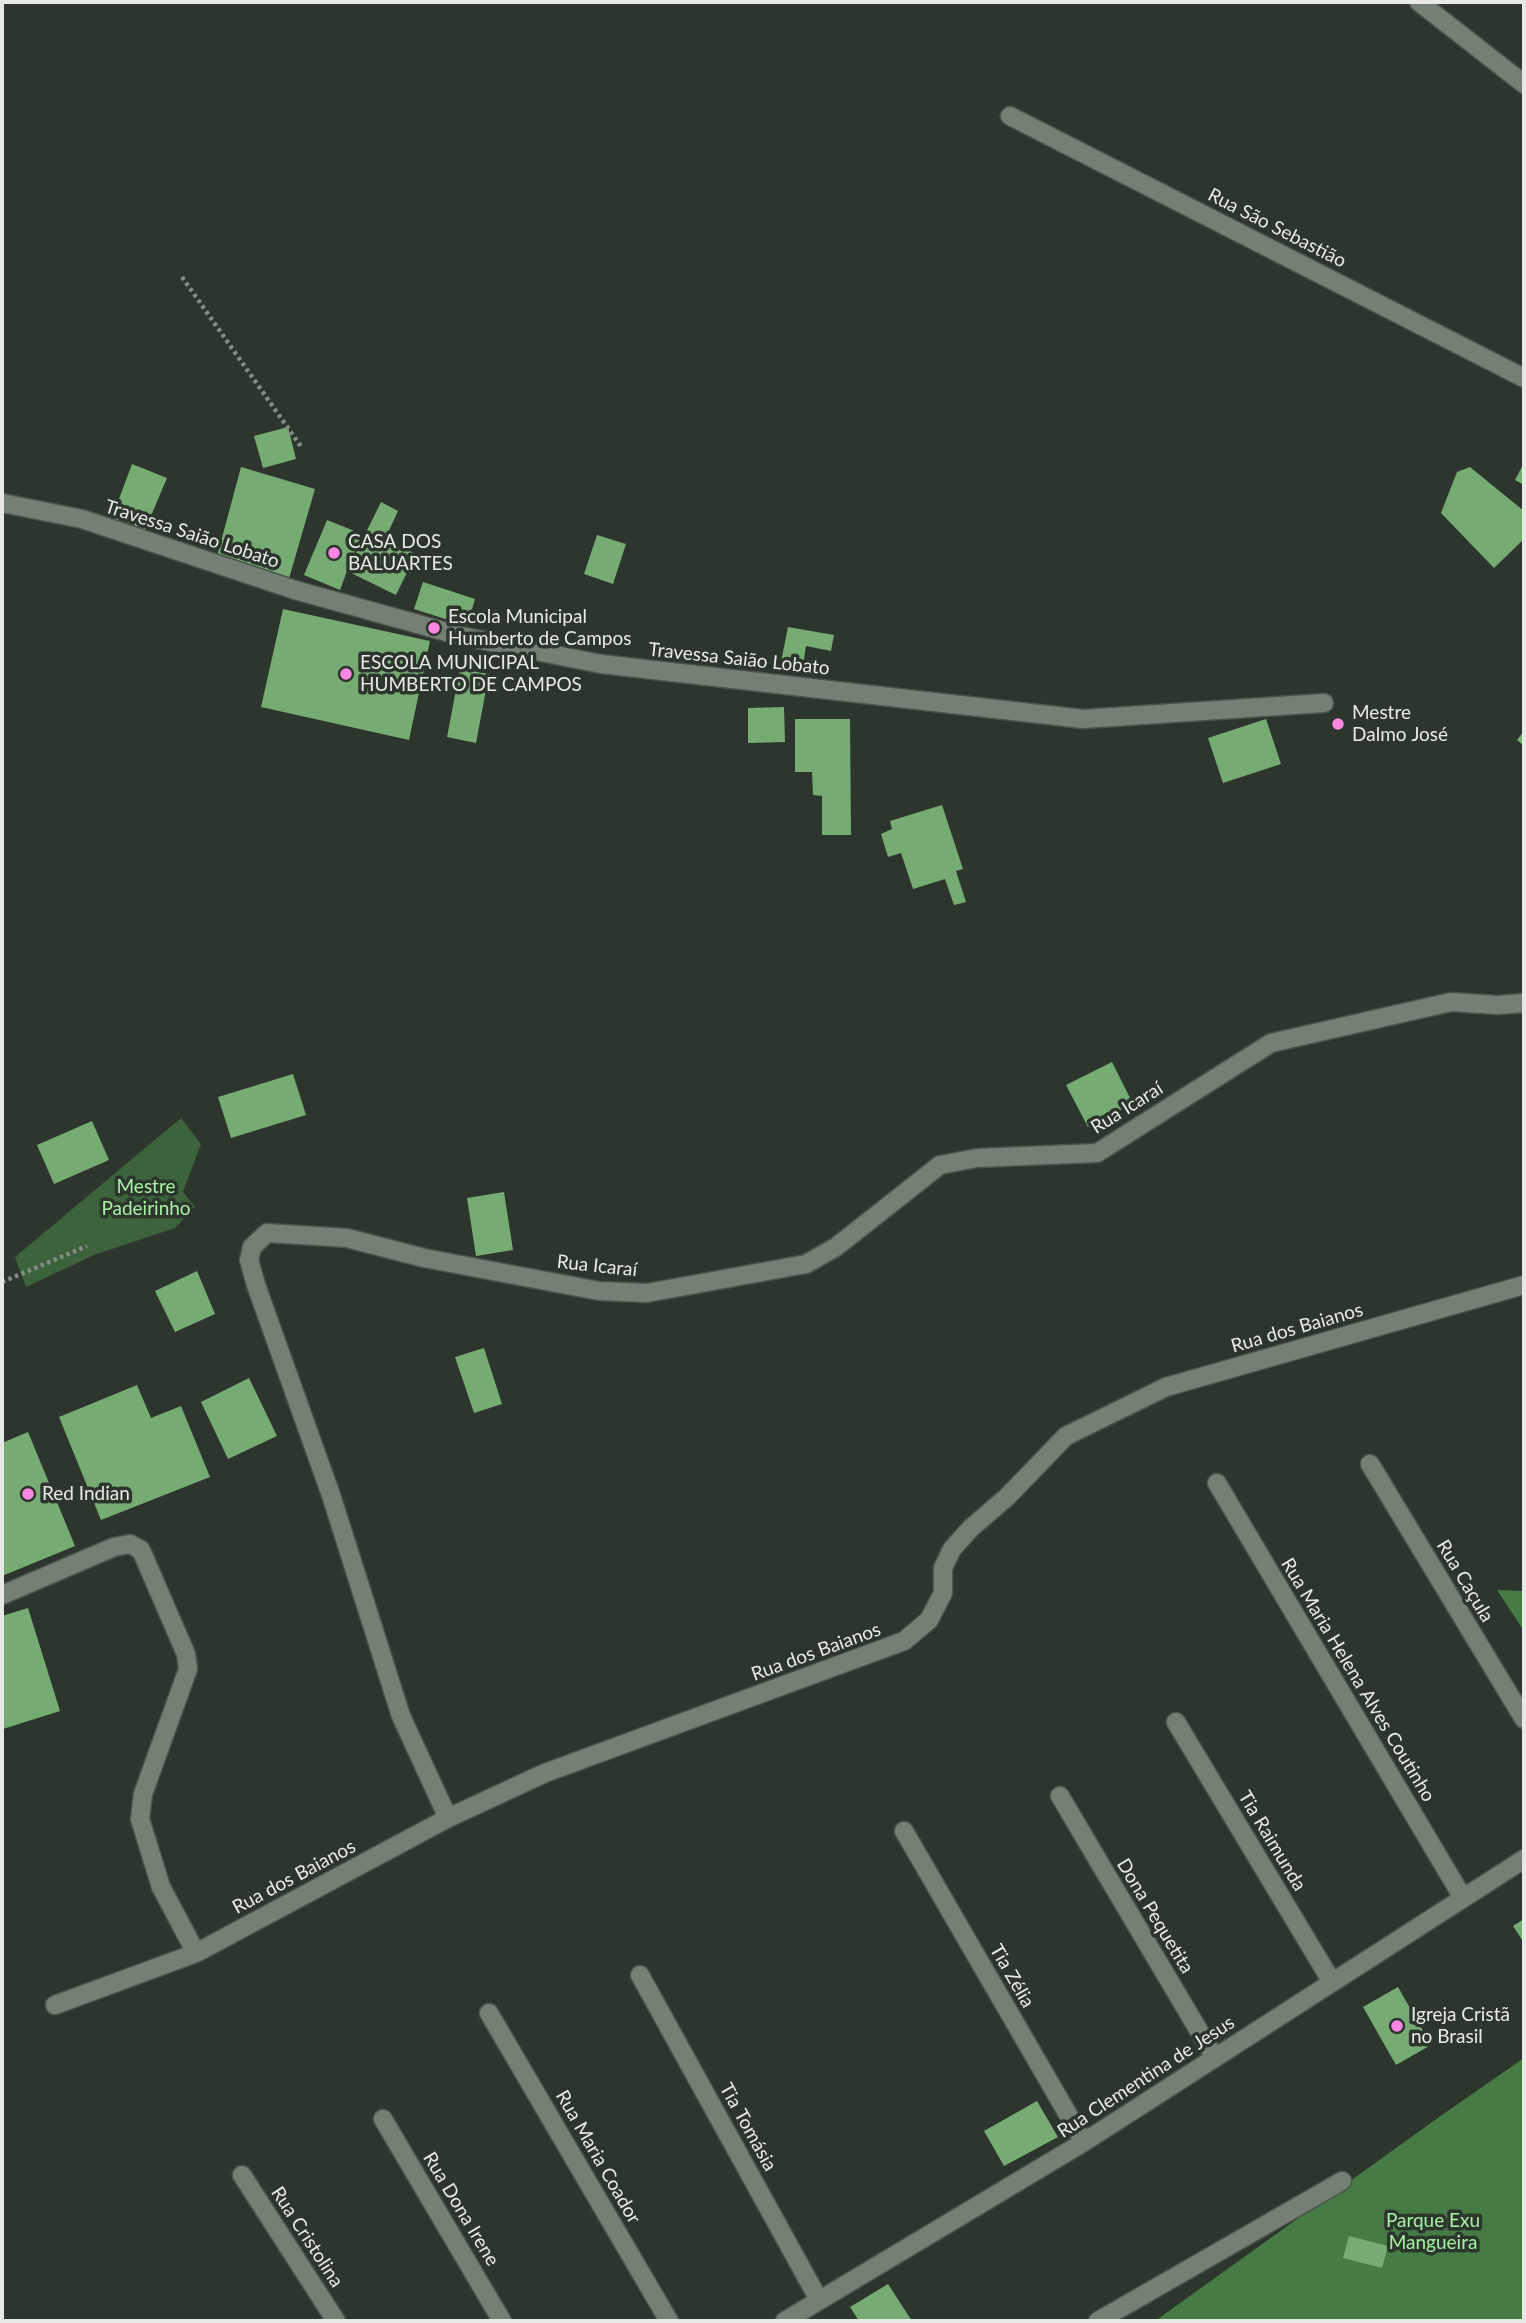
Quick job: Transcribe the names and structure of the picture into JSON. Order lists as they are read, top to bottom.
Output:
{
  "streets": {
    "street": [
      "Rua São Sebastião",
      "Travessa Saião Lobato",
      "Rua Icaraí",
      "Rua dos Baianos",
      "Rua Caçula",
      "Rua Maria Helena Alves Coutinho",
      "Tia Raimunda",
      "Dona Pequetita",
      "Tia Zélia",
      "Rua Clementina de Jesus",
      "Tia Tomásia",
      "Rua Maria Coador",
      "Rua Dona Irene",
      "Rua Cristolina"
    ]
  },
  "crossings": [
    ["Rua Icaraí", "Rua dos Baianos"],
    ["Rua Maria Helena Alves Coutinho", "Rua Clementina de Jesus"],
    ["Tia Raimunda", "Rua Clementina de Jesus"],
    ["Dona Pequetita", "Rua Clementina de Jesus"],
    ["Tia Zélia", "Rua Clementina de Jesus"],
    ["Rua Clementina de Jesus", "Tia Tomásia"]
  ],
  "parks": ["Mestre Padeirinho", "Parque Exu Mangueira"],
  "places": [
    "CASA DOS BALUARTES",
    "Escola Municipal Humberto de Campos",
    "ESCOLA MUNICIPAL HUMBERTO DE CAMPOS",
    "Mestre Dalmo José",
    "Red Indian",
    "Igreja Cristã no Brasil"
  ]
}
